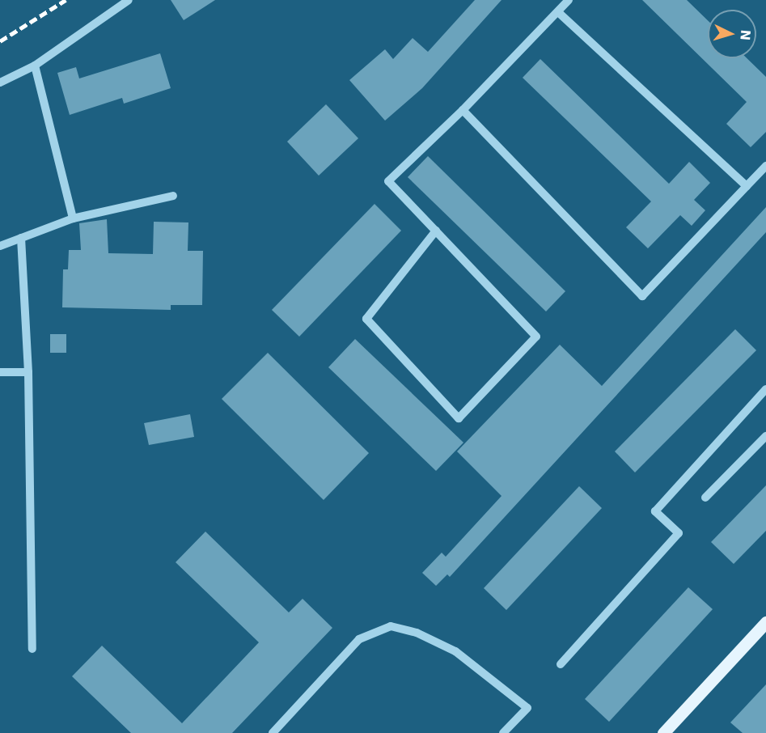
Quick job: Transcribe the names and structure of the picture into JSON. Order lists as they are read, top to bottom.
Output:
{
  "north": "right"
}
